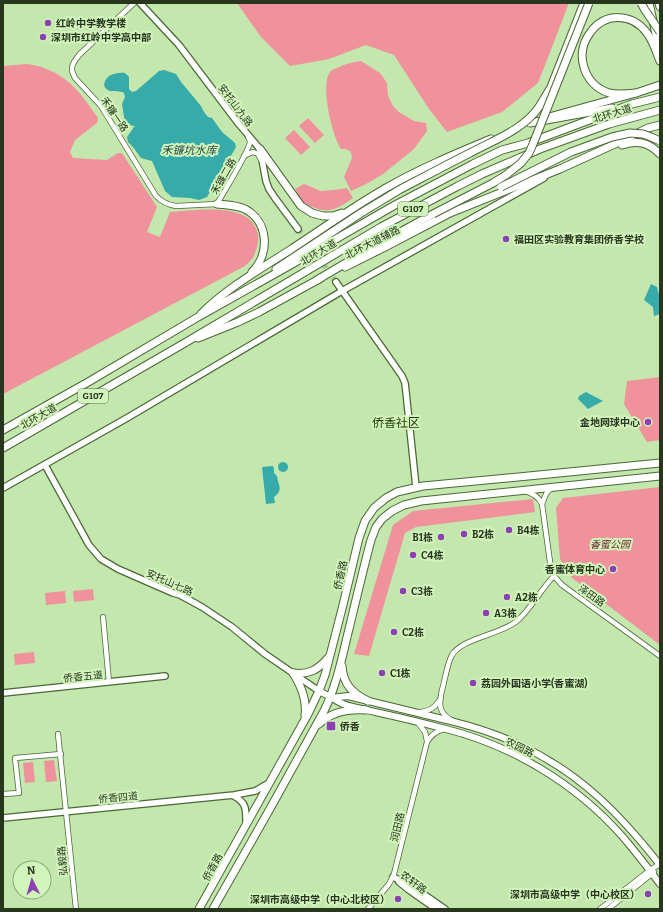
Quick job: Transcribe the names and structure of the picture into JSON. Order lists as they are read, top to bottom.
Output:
{
  "streets": {
    "main road": [
      "北环大道",
      "G107",
      "北环大道辅路",
      "侨香路",
      "农园路"
    ],
    "street": [
      "安托山九路",
      "禾镰一路",
      "禾镰二路",
      "安托山七路",
      "泽田路",
      "侨香五道",
      "侨香四道",
      "润田路",
      "弘毅路",
      "农轩路"
    ]
  },
  "crossings": [
    ["安托山九路", "禾镰二路"],
    ["北环大道", "北环大道辅路"],
    ["禾镰一路", "禾镰二路"],
    ["侨香路", "安托山七路"],
    ["侨香路", "农园路"],
    ["侨香路", "侨香四道"],
    ["安托山七路", "农园路"],
    ["侨香四道", "弘毅路"],
    ["润田路", "农轩路"]
  ],
  "districts": ["侨香社区"],
  "water": ["禾镰坑水库"],
  "parks": ["香蜜公园"],
  "places": {
    "other": [
      "红岭中学教学楼",
      "深圳市红岭中学高中部",
      "福田区实验教育集团侨香学校",
      "金地网球中心",
      "B4栋",
      "B2栋",
      "B1栋",
      "C4栋",
      "香蜜体育中心",
      "C3栋",
      "A2栋",
      "A3栋",
      "C2栋",
      "C1栋",
      "荔园外国语小学(香蜜湖)",
      "深圳市高级中学（中心校区）",
      "深圳市高级中学（中心北校区）"
    ],
    "transit": ["侨香"]
  },
  "north": "top"
}
